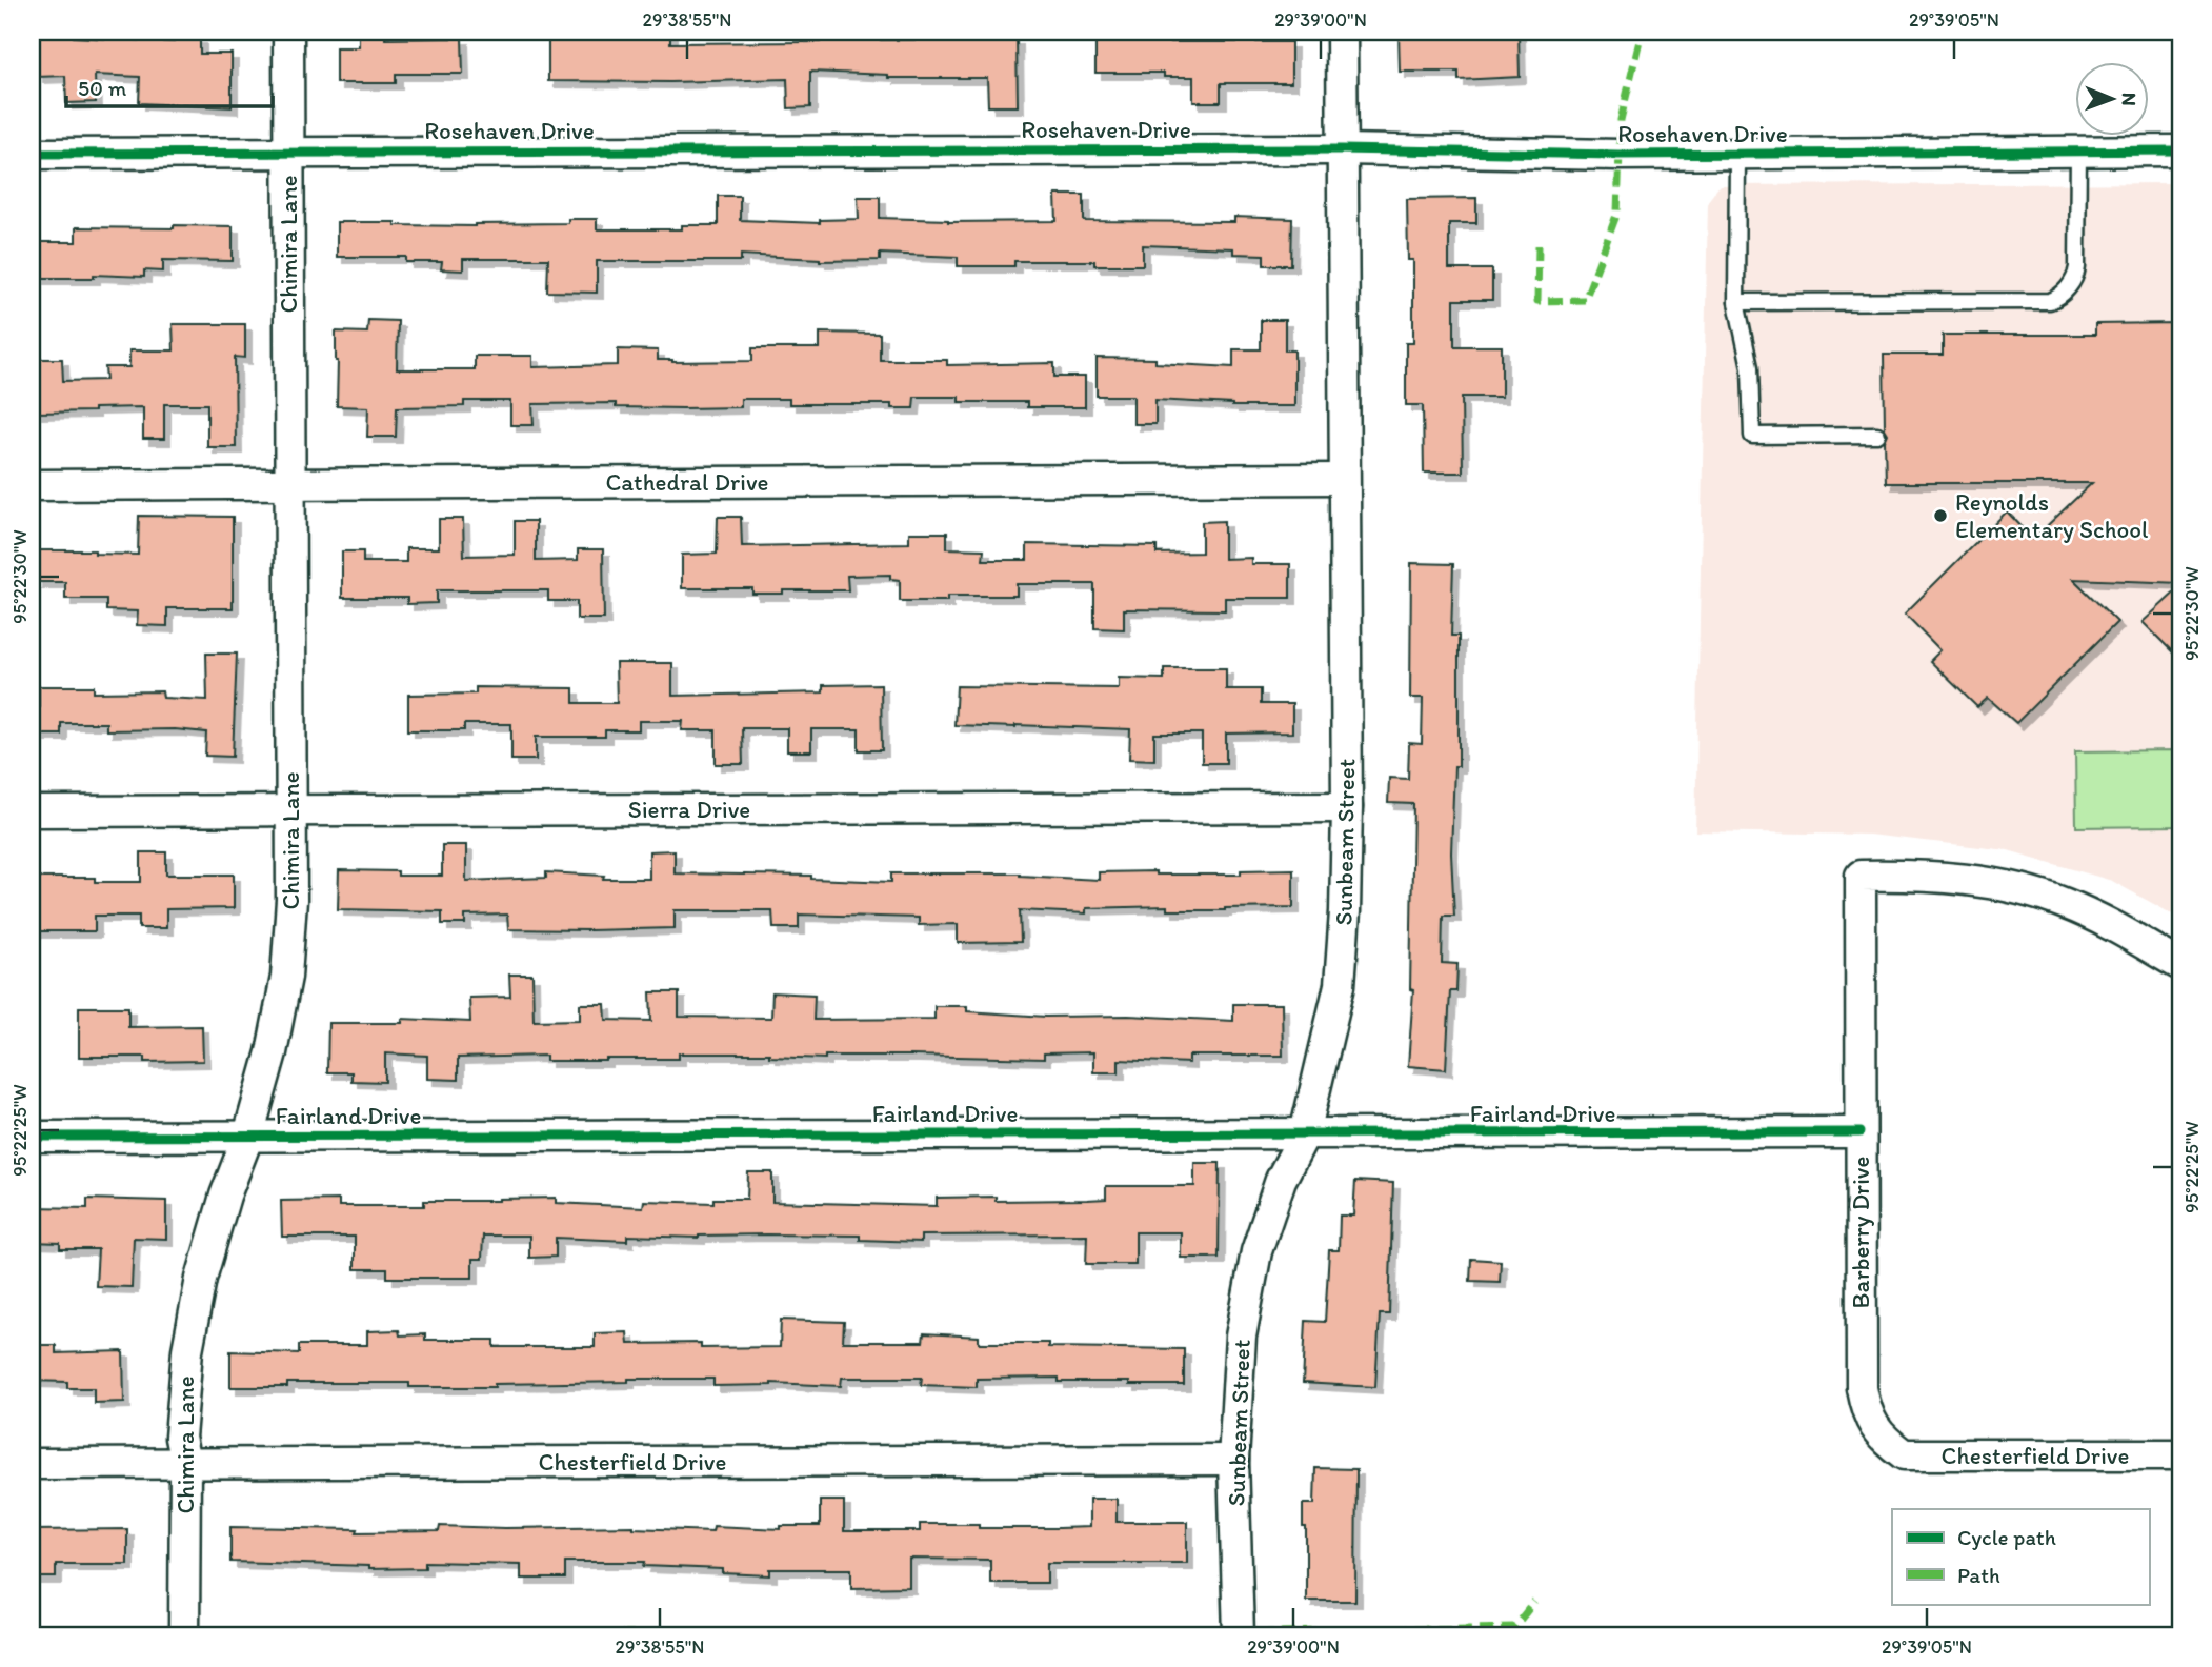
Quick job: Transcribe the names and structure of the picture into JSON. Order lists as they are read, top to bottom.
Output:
{
  "streets": {
    "street": [
      "Rosehaven Drive",
      "Chimira Lane",
      "Cathedral Drive",
      "Sierra Drive",
      "Sunbeam Street",
      "Fairland Drive",
      "Barberry Drive",
      "Chesterfield Drive"
    ]
  },
  "crossings": [
    ["Rosehaven Drive", "Chimira Lane"],
    ["Rosehaven Drive", "Sunbeam Street"],
    ["Chimira Lane", "Cathedral Drive"],
    ["Chimira Lane", "Sierra Drive"],
    ["Chimira Lane", "Fairland Drive"],
    ["Chimira Lane", "Chesterfield Drive"],
    ["Cathedral Drive", "Sunbeam Street"],
    ["Sierra Drive", "Sunbeam Street"],
    ["Sunbeam Street", "Fairland Drive"],
    ["Sunbeam Street", "Chesterfield Drive"],
    ["Fairland Drive", "Barberry Drive"],
    ["Barberry Drive", "Chesterfield Drive"]
  ],
  "places": ["Reynolds Elementary School"],
  "legend": ["Cycle path", "Path"],
  "scale_bar": "50 m",
  "north": "right",
  "coordinates": [
    "29°38'55\"N",
    "29°39'00\"N",
    "29°39'05\"N",
    "95°22'30\"W",
    "95°22'25\"W"
  ]
}
